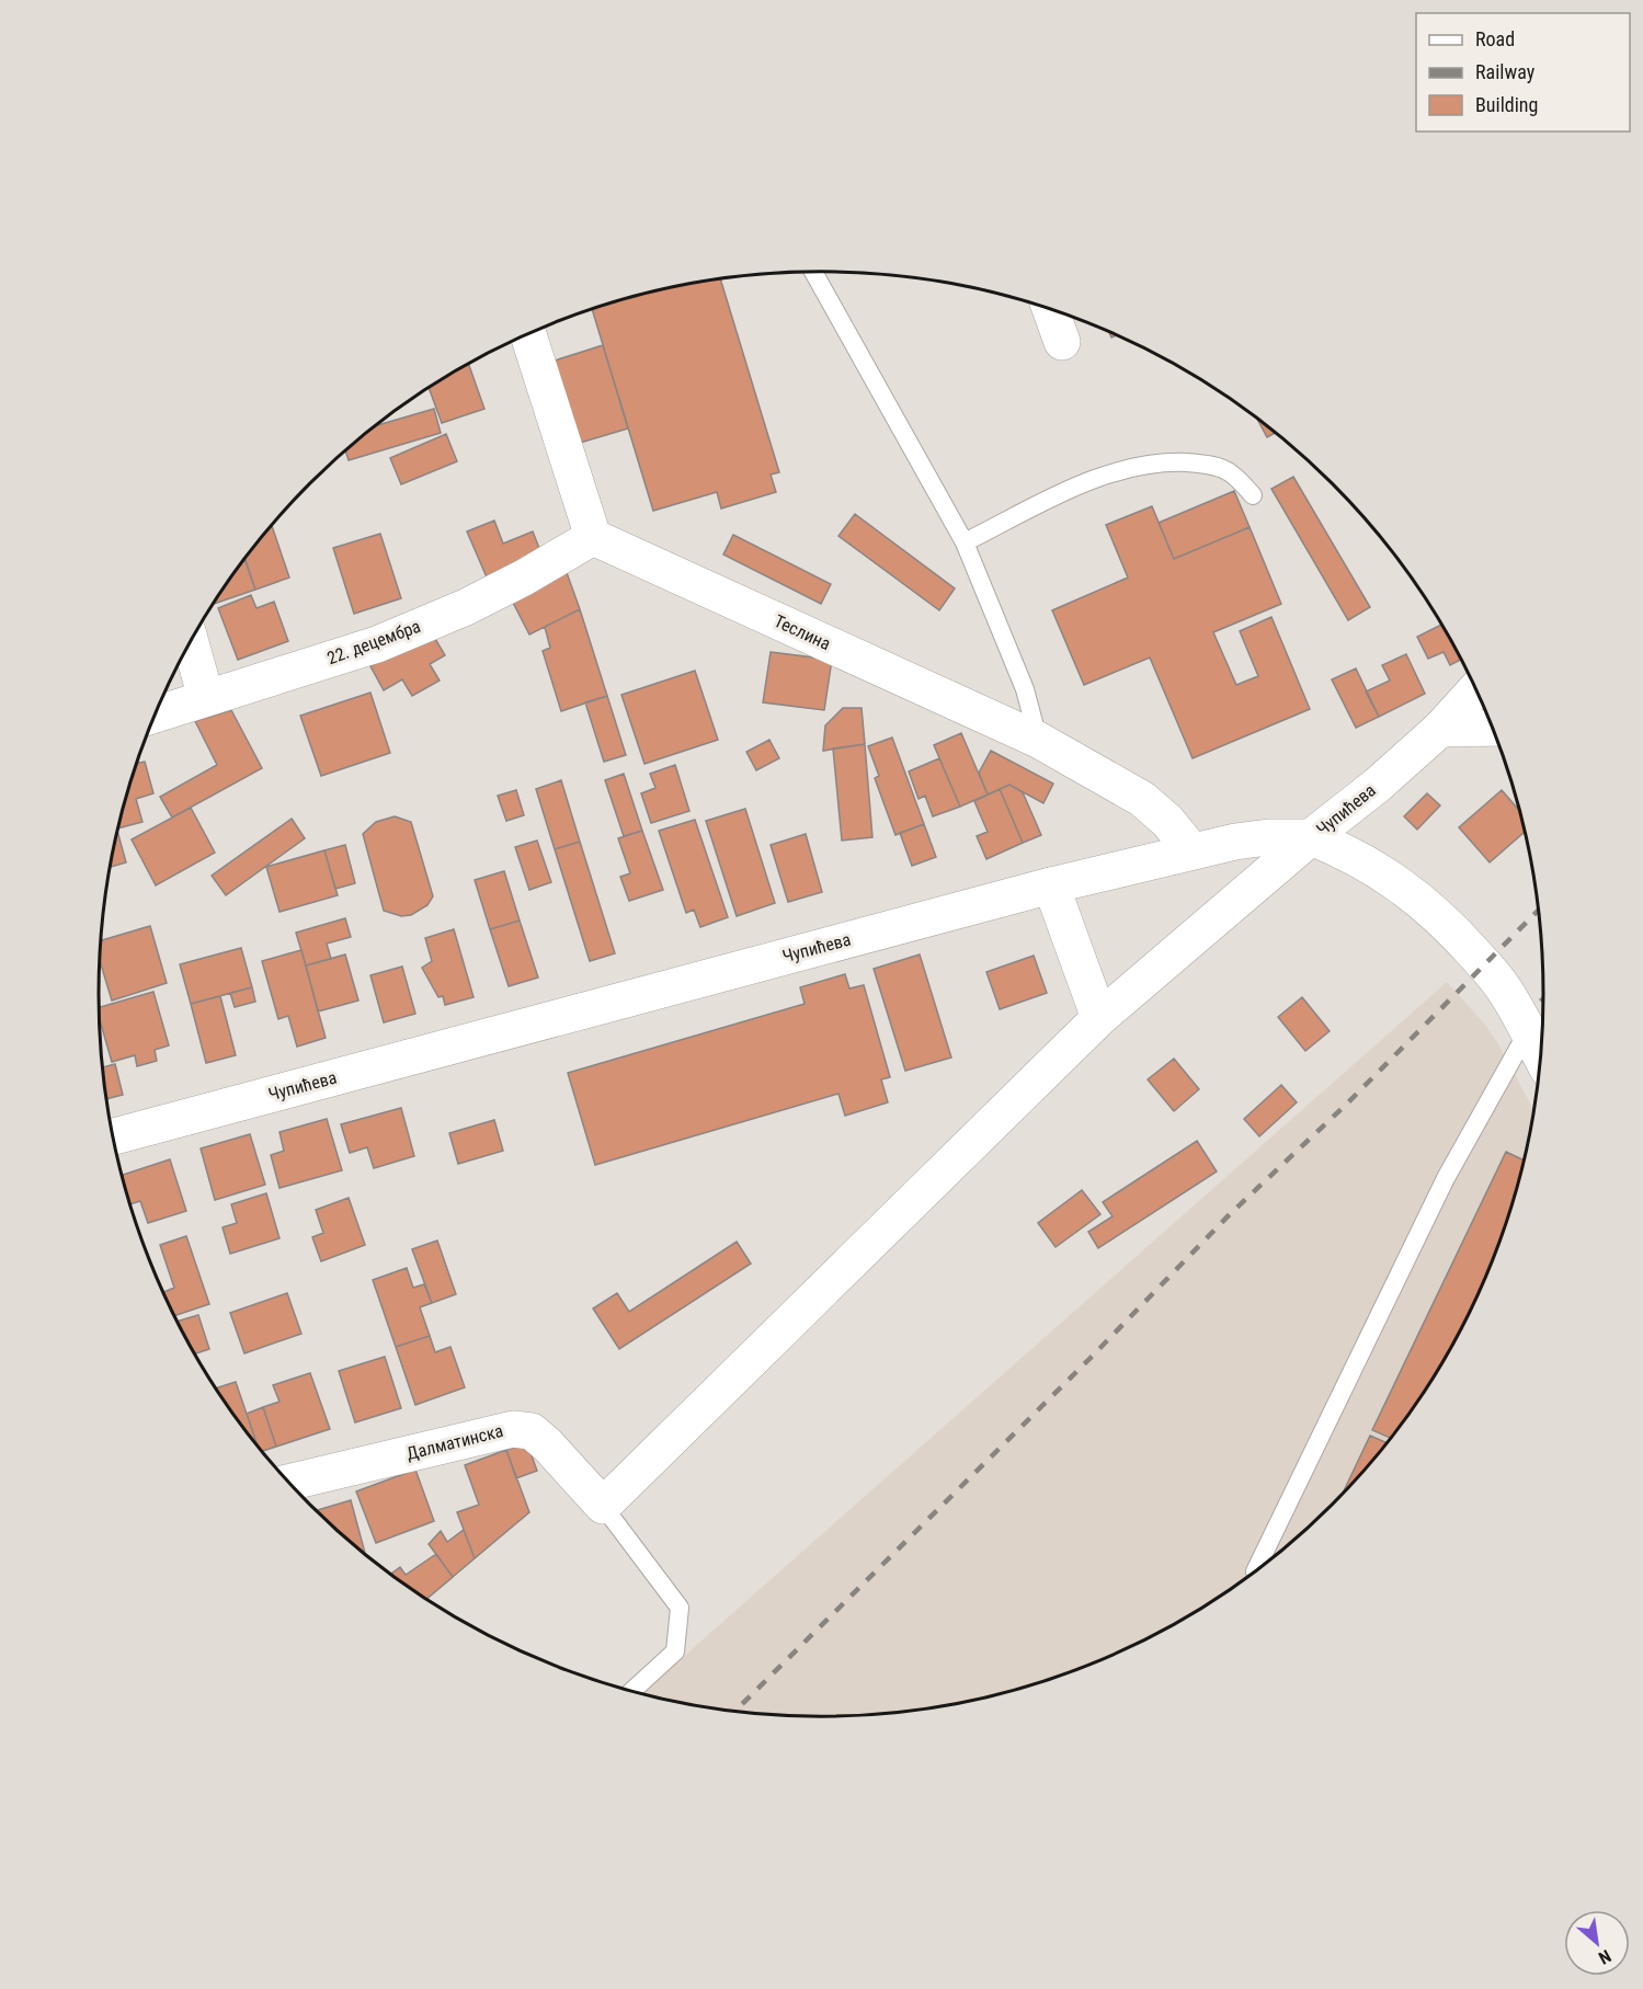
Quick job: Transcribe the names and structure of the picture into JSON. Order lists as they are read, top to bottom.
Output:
{
  "streets": {
    "street": [
      "Теслина",
      "22. децембра",
      "Чупићева",
      "Далматинска"
    ]
  },
  "crossings": [
    ["Теслина", "22. децембра"],
    ["Теслина", "Чупићева"]
  ],
  "legend": ["Road", "Railway", "Building"],
  "north": "bottom right"
}
